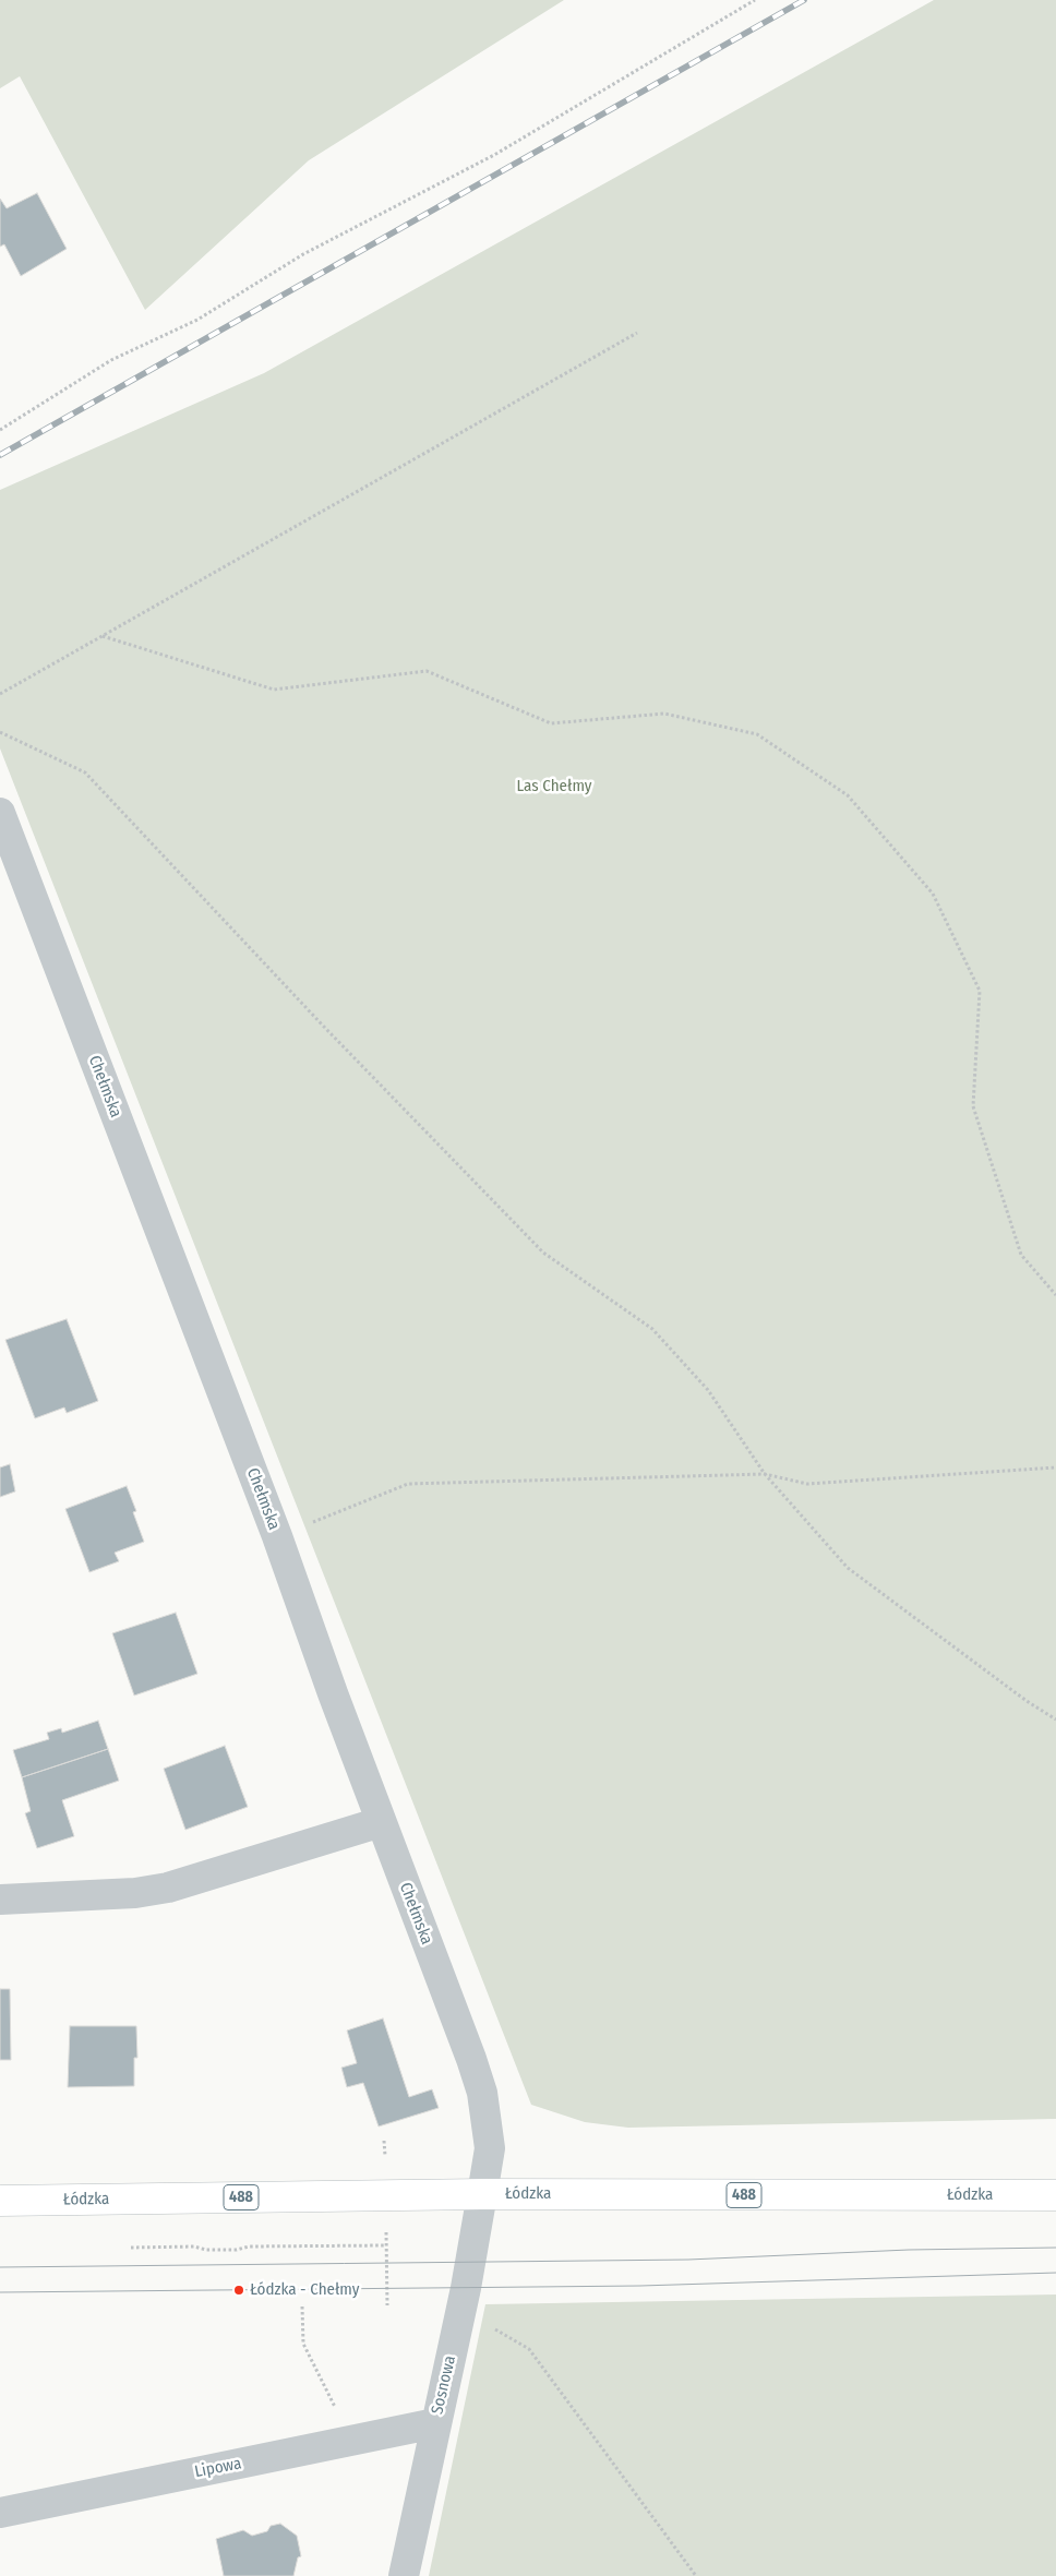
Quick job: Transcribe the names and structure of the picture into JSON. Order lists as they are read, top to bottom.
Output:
{
  "streets": {
    "main road": ["Łódzka", "488"],
    "street": ["Chełmska", "Sosnowa", "Lipowa"]
  },
  "crossings": [
    ["Chełmska", "Łódzka"],
    ["Chełmska", "Sosnowa"],
    ["Łódzka", "Sosnowa"],
    ["Sosnowa", "Lipowa"]
  ],
  "parks": ["Las Chełmy"],
  "places": ["Łódzka - Chełmy"]
}
